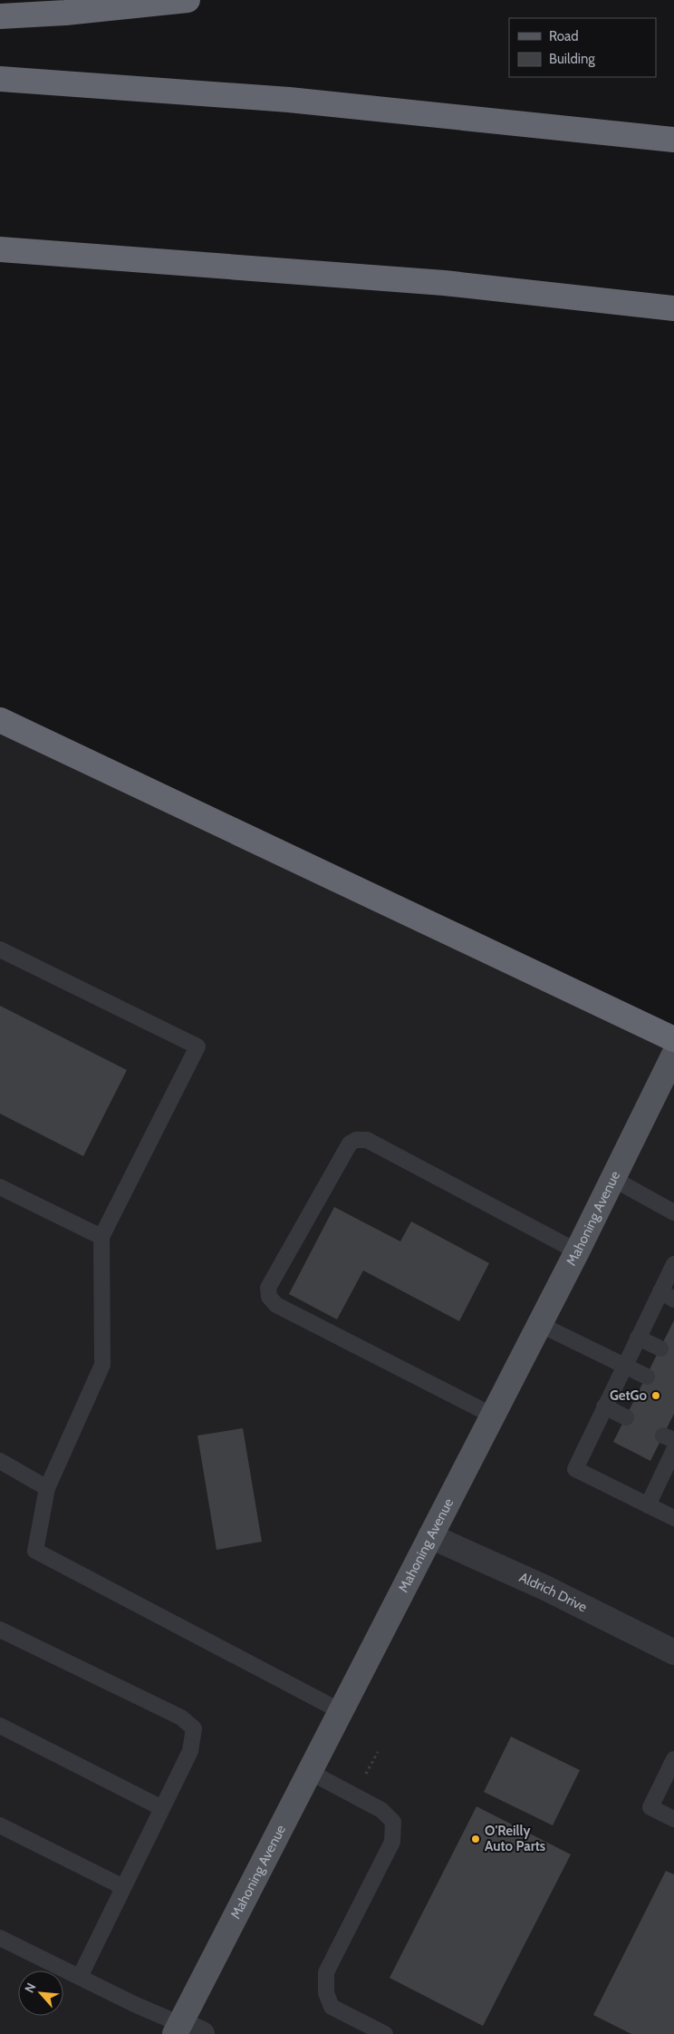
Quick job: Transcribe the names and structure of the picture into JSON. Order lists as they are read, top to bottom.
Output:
{
  "streets": {
    "main road": ["Mahoning Avenue"],
    "street": ["Aldrich Drive"]
  },
  "crossings": [
    ["Mahoning Avenue", "Aldrich Drive"]
  ],
  "places": ["GetGo", "O'Reilly Auto Parts"],
  "legend": ["Road", "Building"],
  "north": "top left"
}
